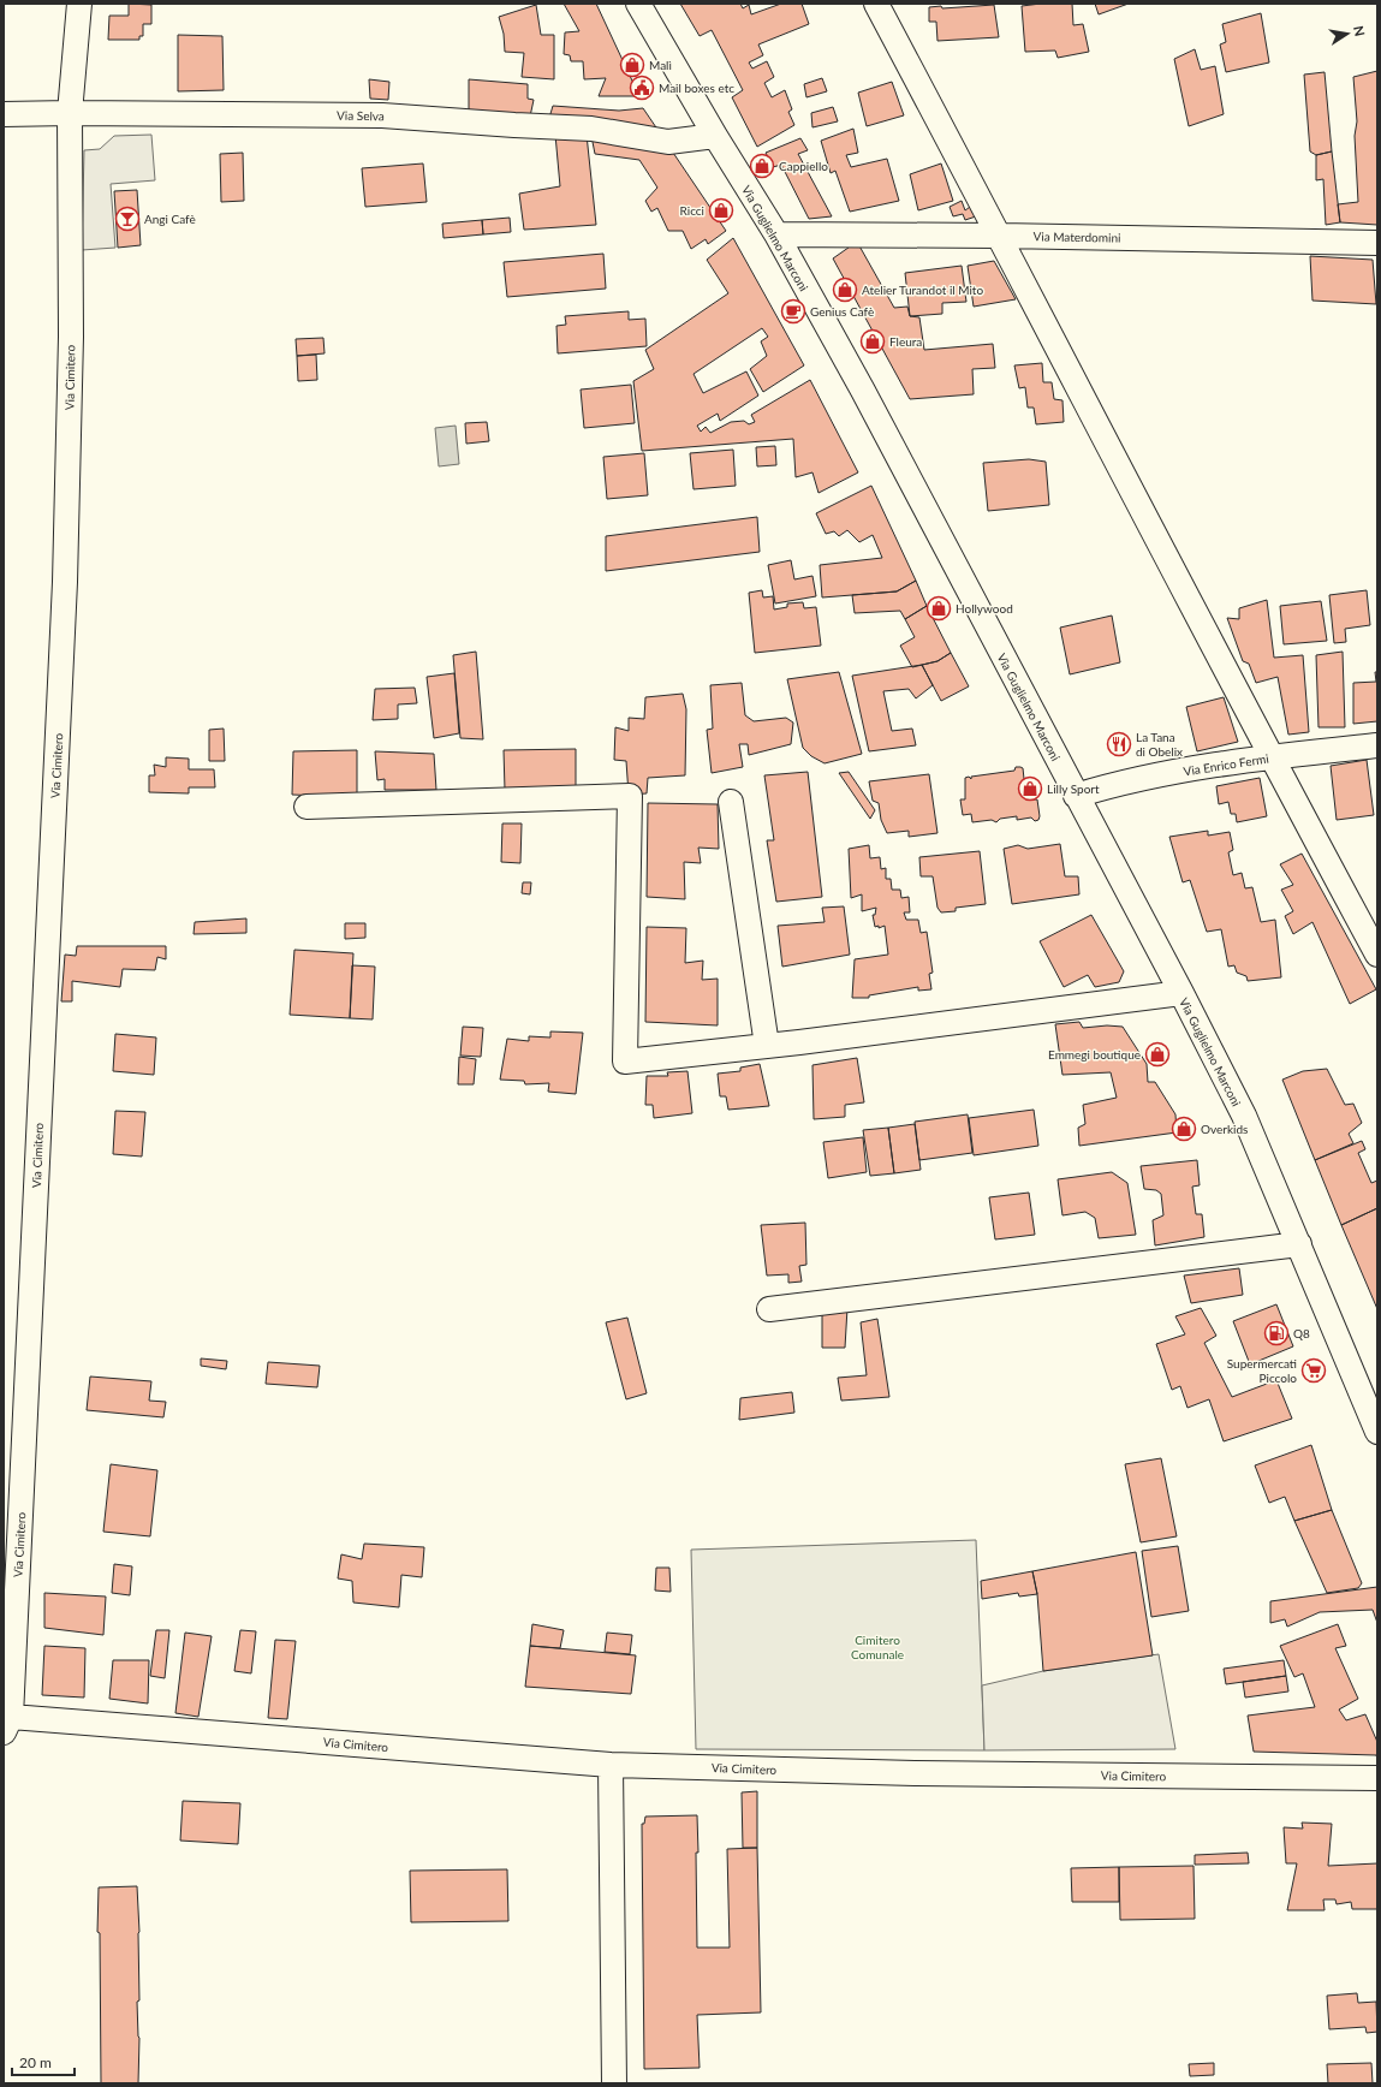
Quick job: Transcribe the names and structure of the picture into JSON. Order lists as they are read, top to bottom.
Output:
{
  "streets": {
    "street": [
      "Via Selva",
      "Via Materdomini",
      "Via Guglielmo Marconi",
      "Via Cimitero",
      "Via Enrico Fermi"
    ]
  },
  "crossings": [
    ["Via Selva", "Via Guglielmo Marconi"],
    ["Via Selva", "Via Cimitero"],
    ["Via Materdomini", "Via Guglielmo Marconi"],
    ["Via Guglielmo Marconi", "Via Enrico Fermi"]
  ],
  "parks": ["Cimitero Comunale"],
  "places": {
    "shop": [
      "Malì",
      "Cappiello",
      "Ricci",
      "Atelier Turandot il Mito",
      "Fleura",
      "Hollywood",
      "Lilly Sport",
      "Emmegi boutique",
      "Overkids"
    ],
    "public building": ["Mail boxes etc"],
    "bar": ["Angi Cafè"],
    "cafe": ["Genius Cafè"],
    "restaurant": ["La Tana di Obelix"],
    "fuel station": ["Q8"],
    "supermarket": ["Supermercati Piccolo"]
  },
  "scale_bar": "20 m",
  "north": "right"
}
